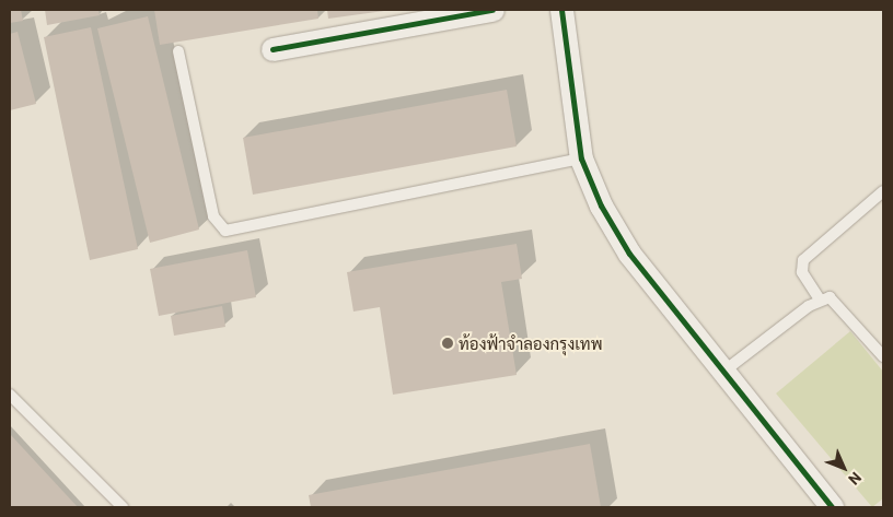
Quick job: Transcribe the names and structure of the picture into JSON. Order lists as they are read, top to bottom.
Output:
{
  "places": ["ท้องฟ้าจำลองกรุงเทพ"],
  "north": "bottom right"
}
